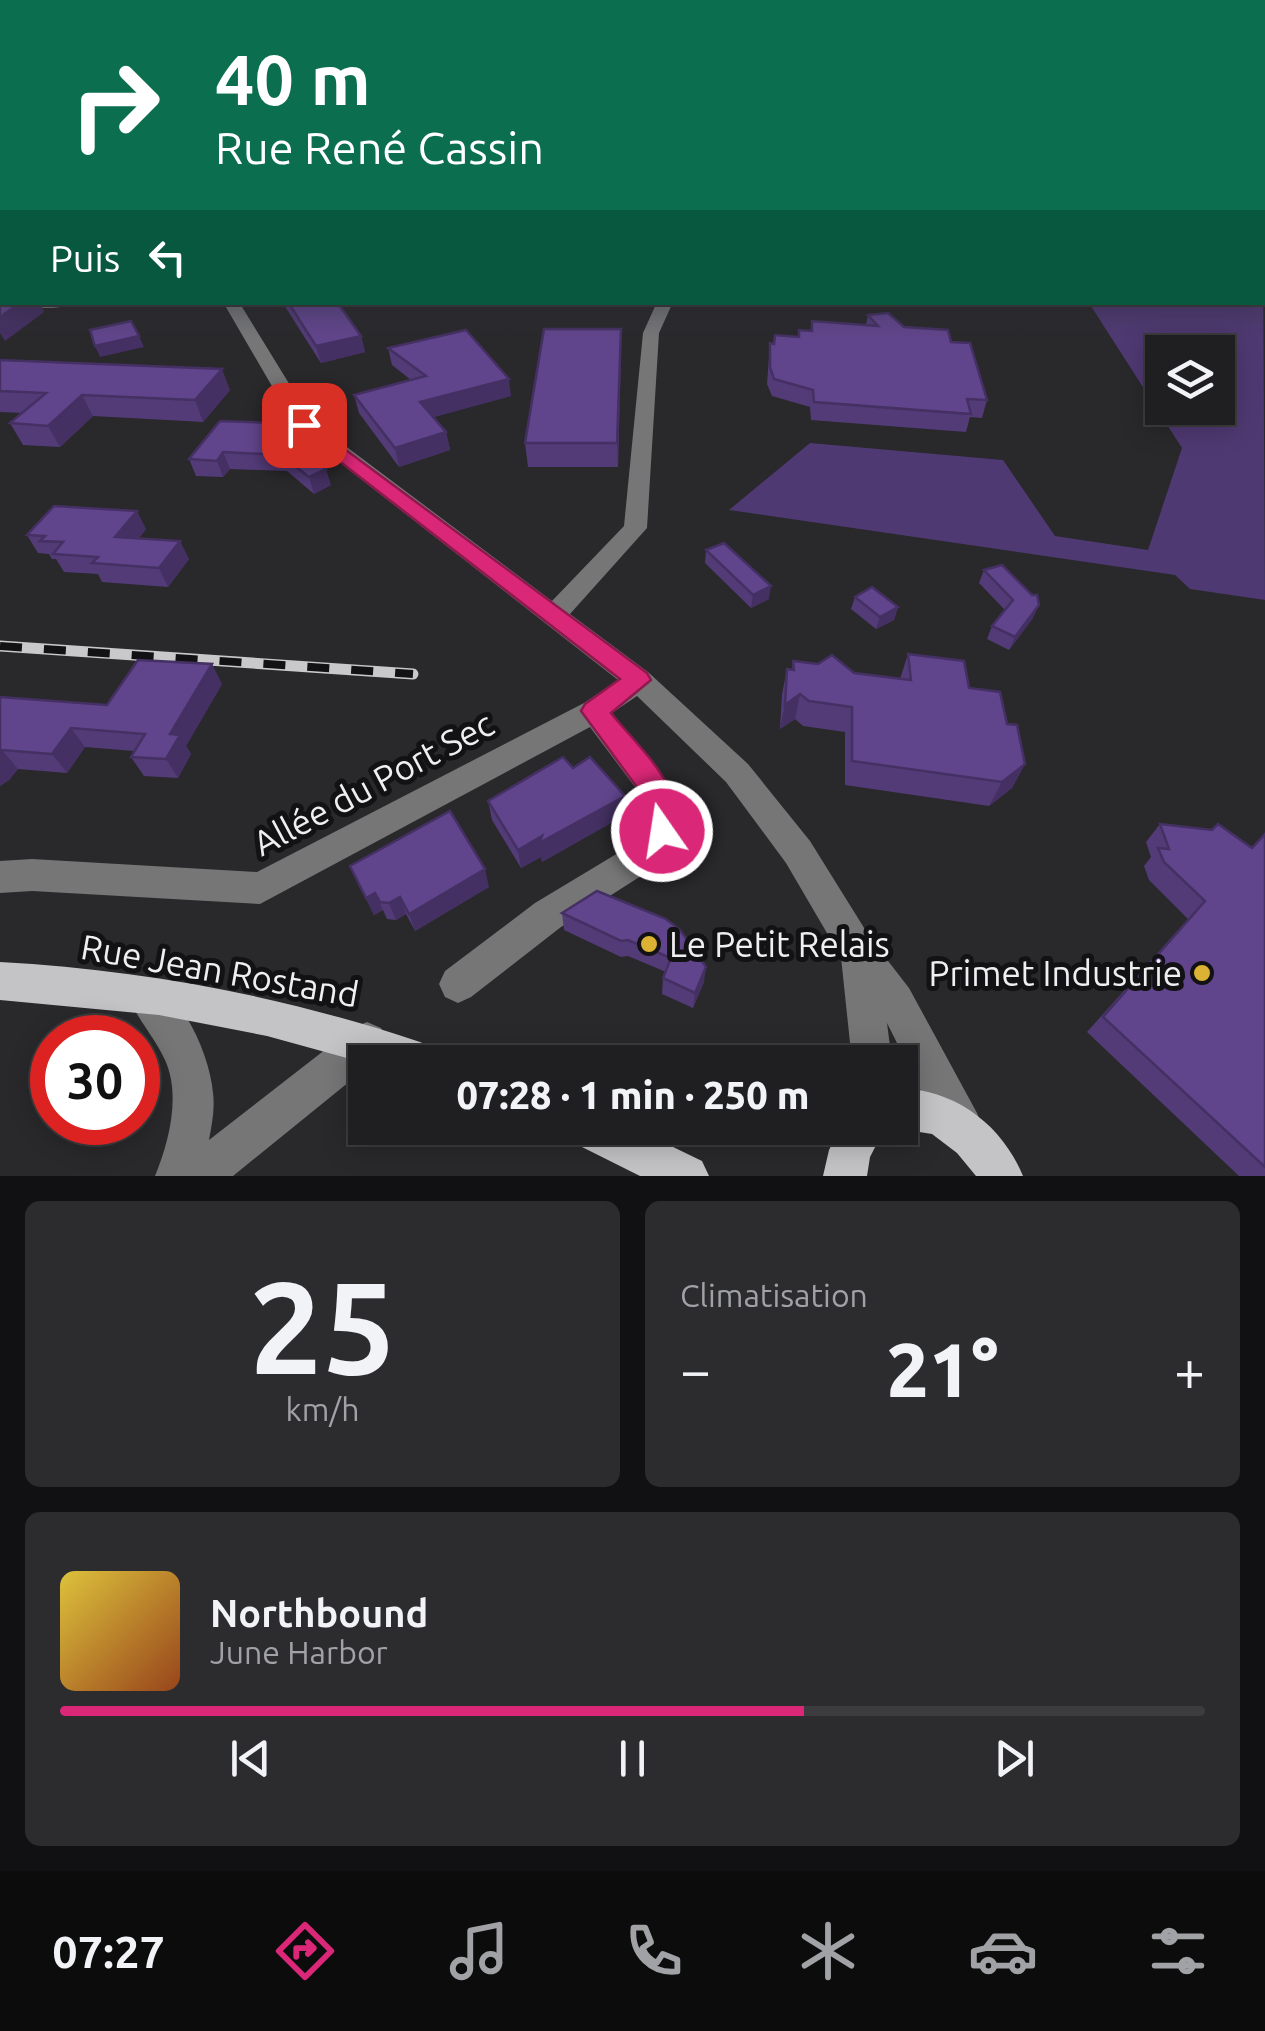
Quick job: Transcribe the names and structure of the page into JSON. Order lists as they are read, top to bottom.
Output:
{
  "streets": {
    "main road": ["Rue Jean Rostand"],
    "street": ["Allée du Port Sec"]
  },
  "places": ["Le Petit Relais", "Primet Industrie"],
  "page": {
    "turn": ["40 m", "Rue René Cassin"],
    "then": "Puis",
    "limit": "30",
    "trip": "07:28 · 1 min · 250 m",
    "tile": [
      ["25", "km/h"],
      "Climatisation"
    ],
    "heat": ["−", "21°", "+"],
    "song": ["Northbound", "June Harbor"],
    "tabs": "07:27"
  }
}
